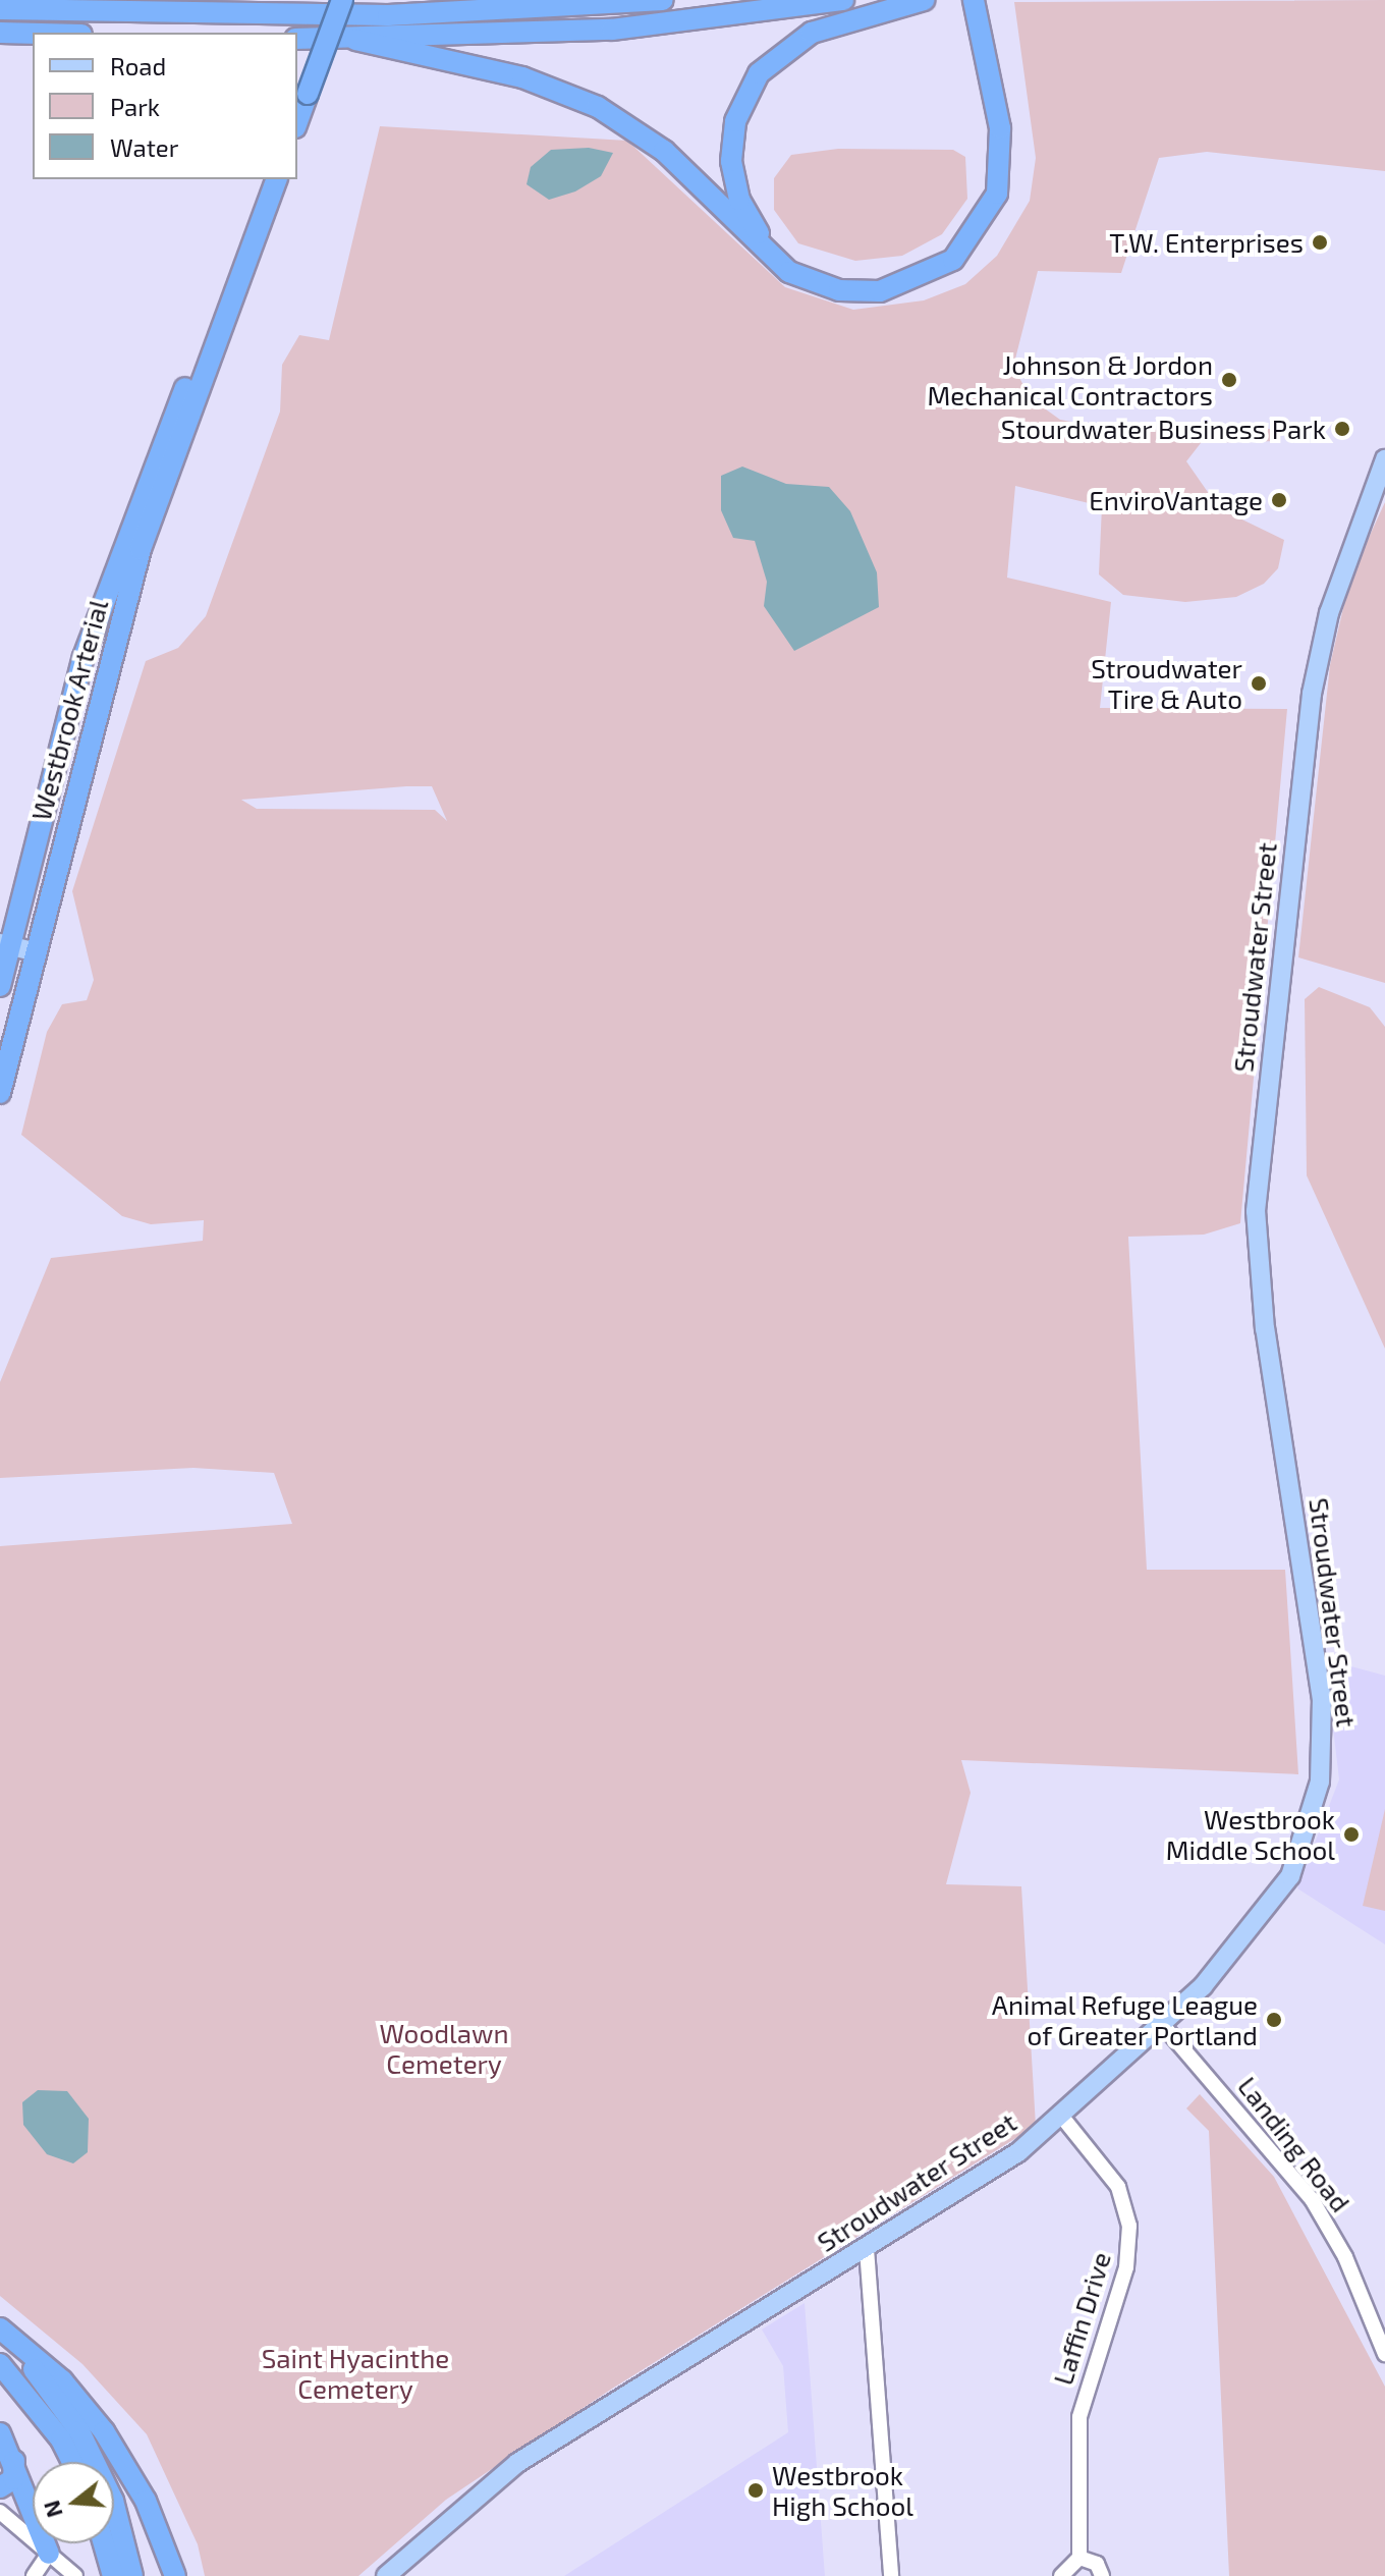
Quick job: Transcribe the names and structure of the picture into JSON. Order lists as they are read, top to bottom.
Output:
{
  "streets": {
    "highway": ["Westbrook Arterial"],
    "main road": ["Stroudwater Street"],
    "street": ["Landing Road", "Laffin Drive"]
  },
  "crossings": [
    ["Stroudwater Street", "Landing Road"],
    ["Stroudwater Street", "Laffin Drive"]
  ],
  "parks": ["Woodlawn Cemetery", "Saint Hyacinthe Cemetery"],
  "places": [
    "T.W. Enterprises",
    "Johnson & Jordon Mechanical Contractors",
    "Stourdwater Business Park",
    "EnviroVantage",
    "Stroudwater Tire & Auto",
    "Westbrook Middle School",
    "Animal Refuge League of Greater Portland",
    "Westbrook High School"
  ],
  "legend": ["Road", "Park", "Water"],
  "north": "left"
}
